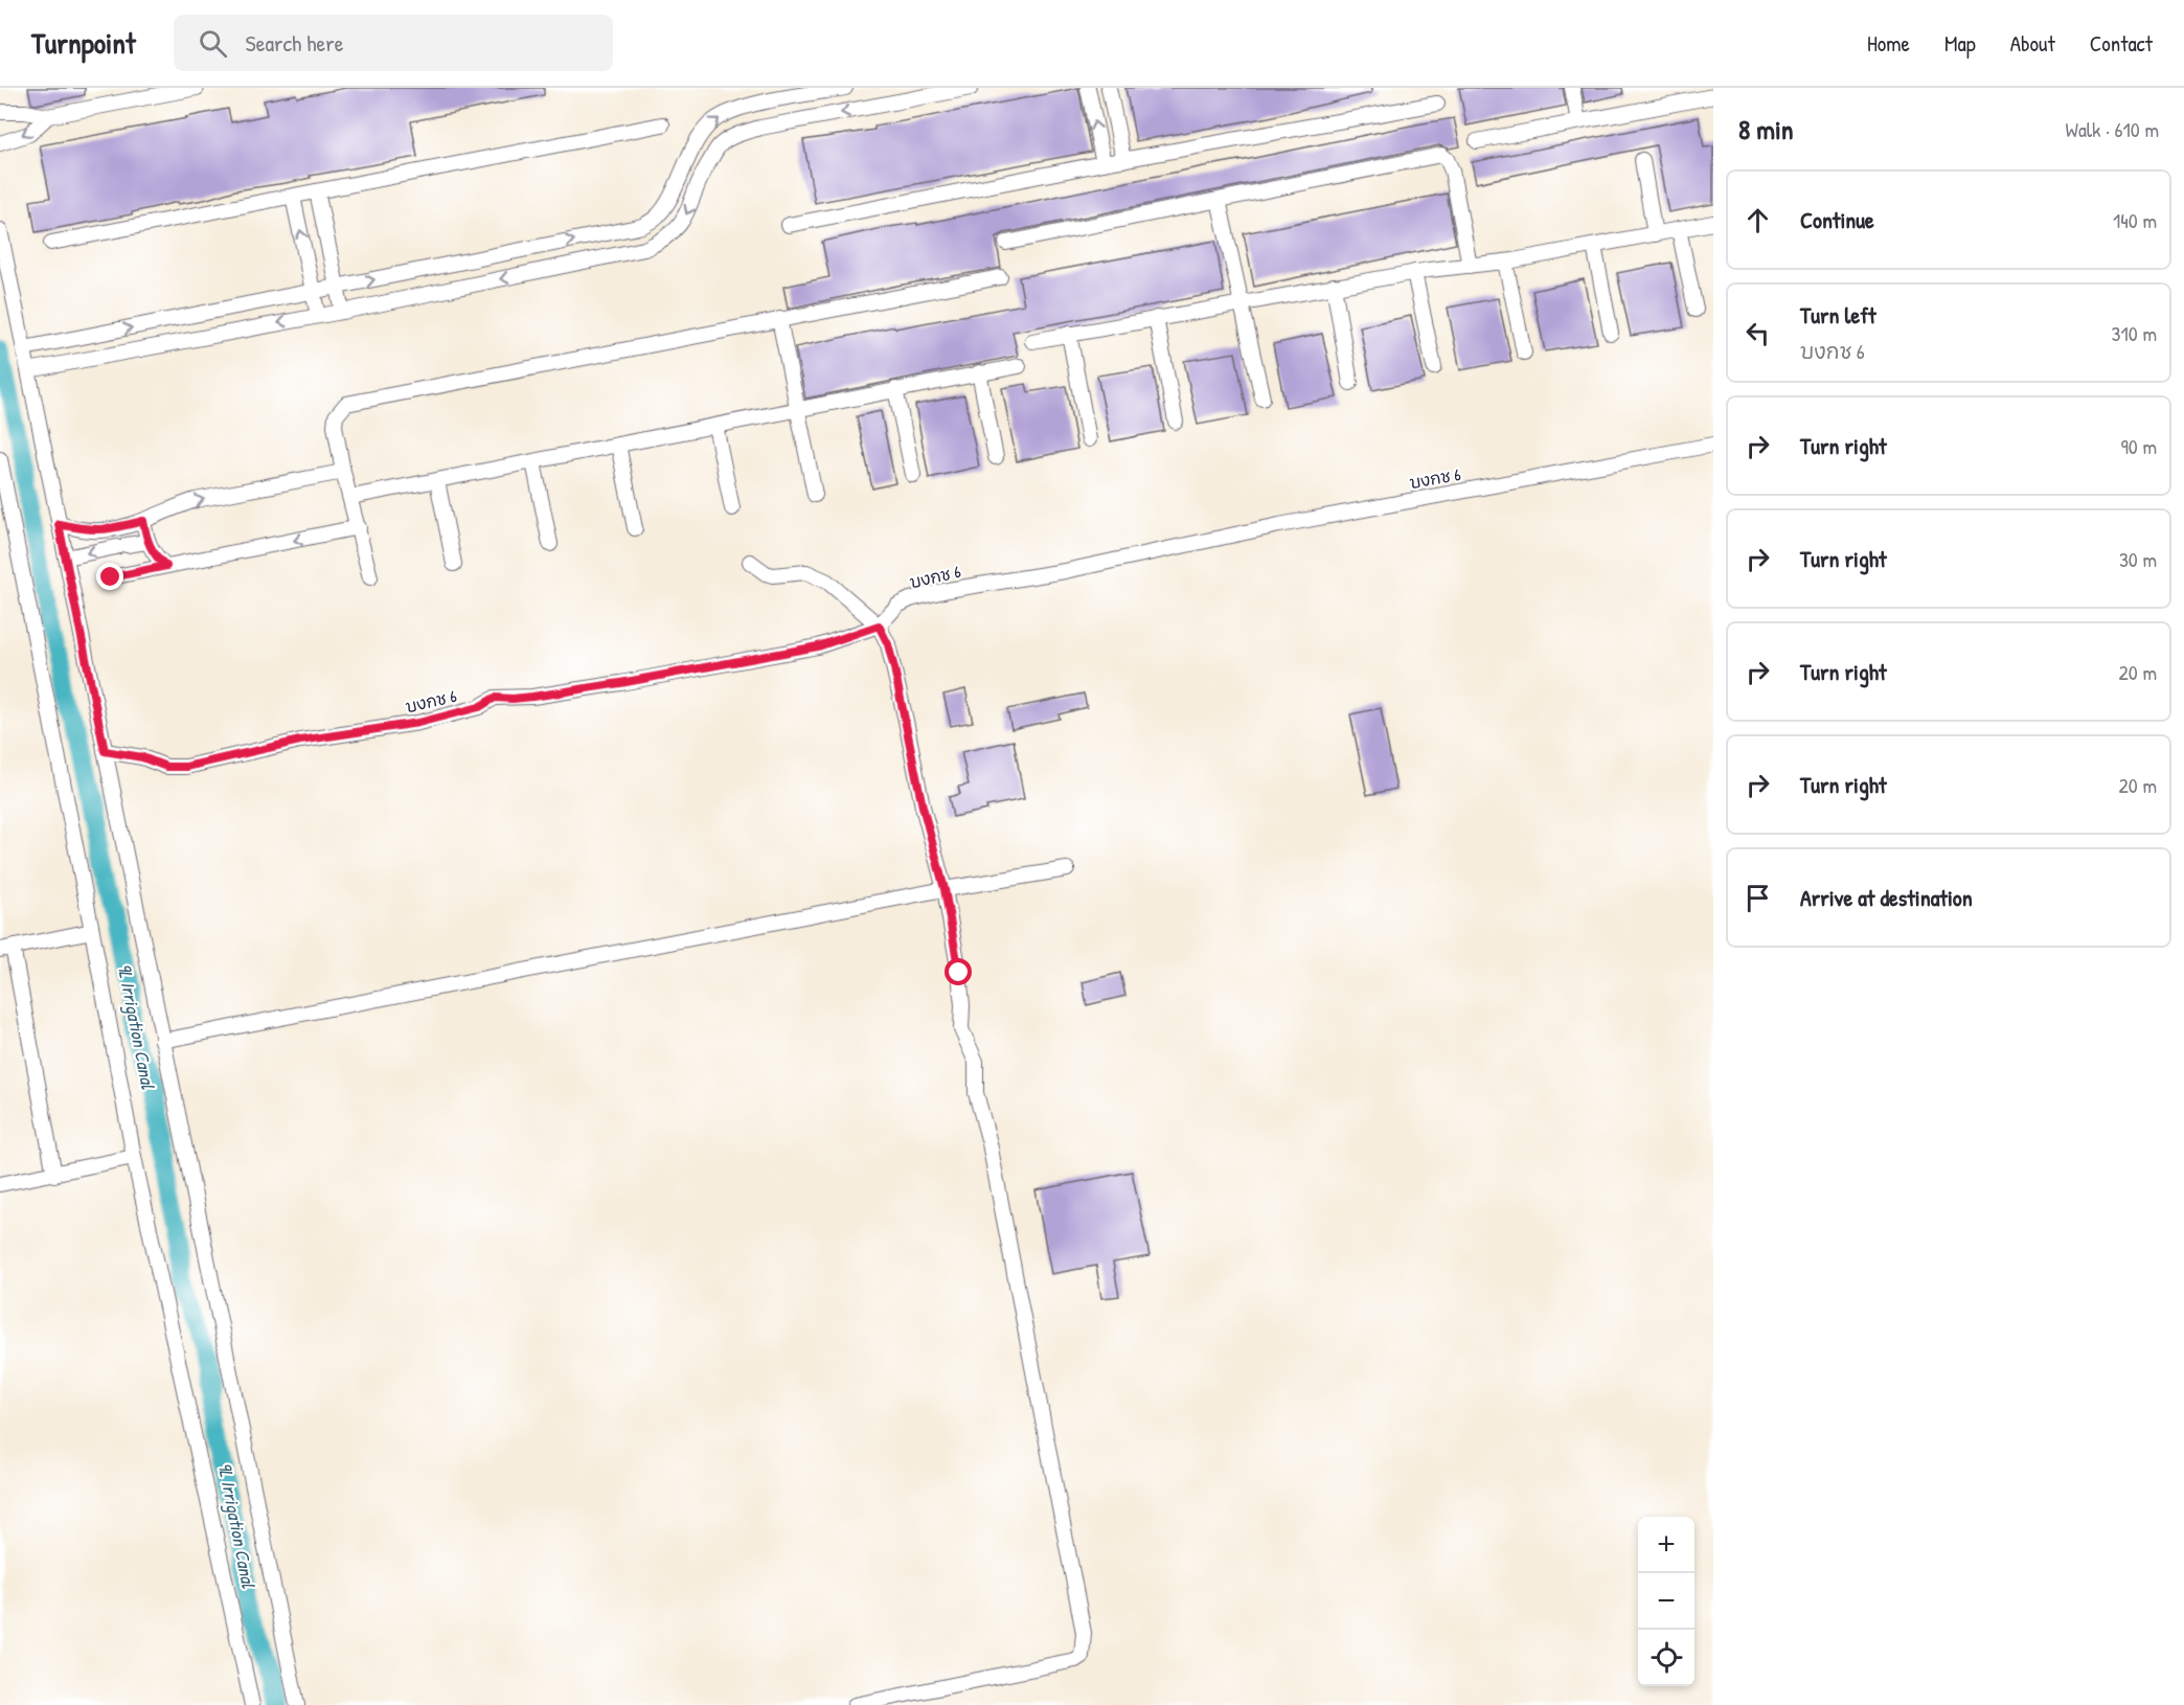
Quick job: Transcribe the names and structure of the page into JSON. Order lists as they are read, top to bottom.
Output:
{
  "streets": {
    "street": ["บงกช 6"]
  },
  "water": ["9L Irrigation Canal"],
  "page": {
    "header": "Turnpoint",
    "search": "Search here",
    "nav": [
      "Home",
      "Map",
      "About",
      "Contact"
    ],
    "heading": ["8 min", "Walk · 610 m"],
    "list": [
      ["Continue", "140 m"],
      ["Turn left", "บงกช 6", "310 m"],
      ["Turn right", "90 m"],
      ["Turn right", "30 m"],
      ["Turn right", "20 m"],
      ["Turn right", "20 m"],
      "Arrive at destination"
    ],
    "map_buttons": ["+", "−"]
  }
}
